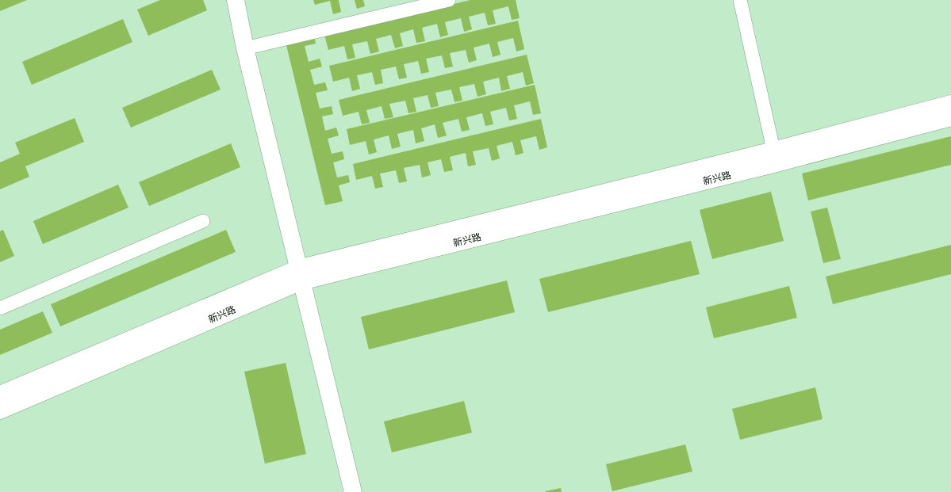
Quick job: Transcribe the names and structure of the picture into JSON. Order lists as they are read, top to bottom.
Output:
{
  "streets": {
    "main road": ["新兴路"]
  }
}
